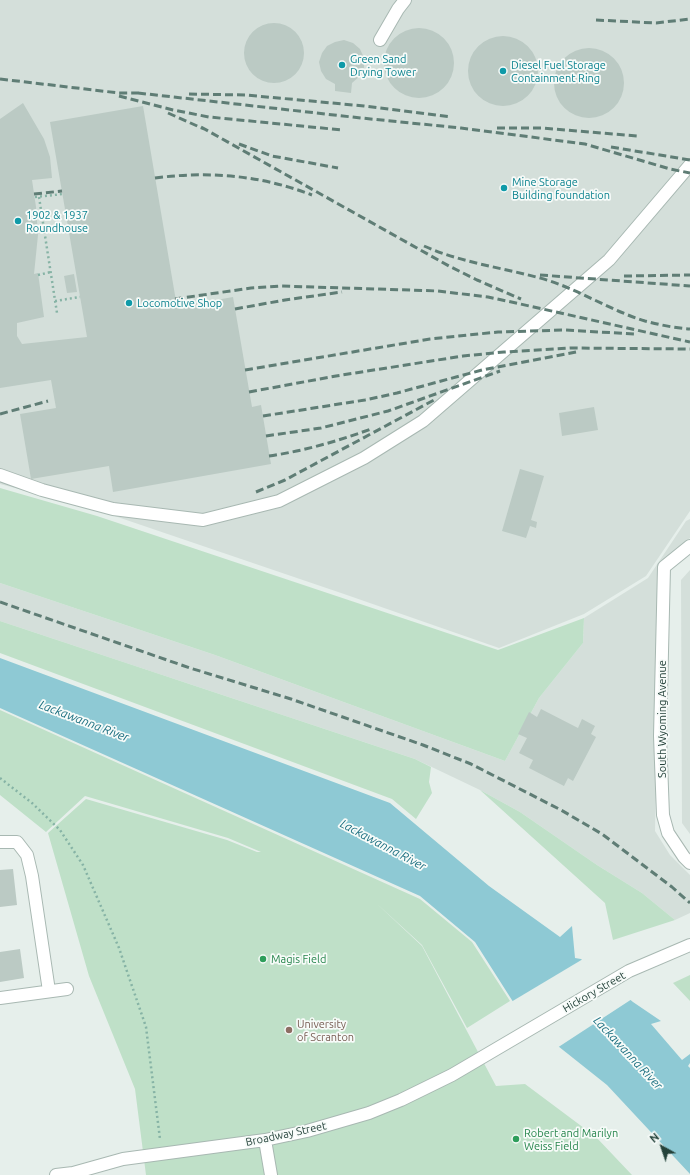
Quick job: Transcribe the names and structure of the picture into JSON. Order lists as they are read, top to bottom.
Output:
{
  "streets": {
    "street": ["South Wyoming Avenue", "Hickory Street", "Broadway Street"]
  },
  "crossings": [
    ["Hickory Street", "Broadway Street"]
  ],
  "water": ["Lackawanna River"],
  "places": [
    "Green Sand Drying Tower",
    "Diesel Fuel Storage Containment Ring",
    "Mine Storage Building foundation",
    "1902 & 1937 Roundhouse",
    "Locomotive Shop",
    "Magis Field",
    "University of Scranton",
    "Robert and Marilyn Weiss Field"
  ],
  "north": "top left"
}
